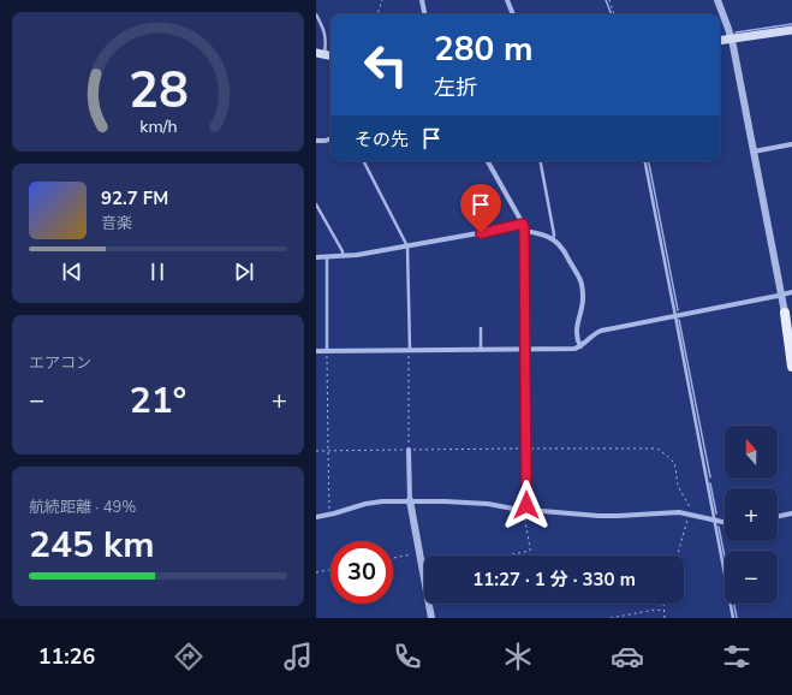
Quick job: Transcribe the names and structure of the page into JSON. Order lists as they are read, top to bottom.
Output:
{
  "north": "top",
  "page": {
    "turn": ["280 m", "左折"],
    "then": "その先",
    "song": ["92.7 FM", "音楽"],
    "tile": [
      "エアコン",
      ["航続距離 · 49%", "245 km"]
    ],
    "heat": ["−", "21°", "+"],
    "map_buttons": ["+", "−"],
    "limit": "30",
    "trip": "11:27 · 1 分 · 330 m",
    "tabs": "11:26",
    "gauge": ["28", "km/h"]
  }
}
